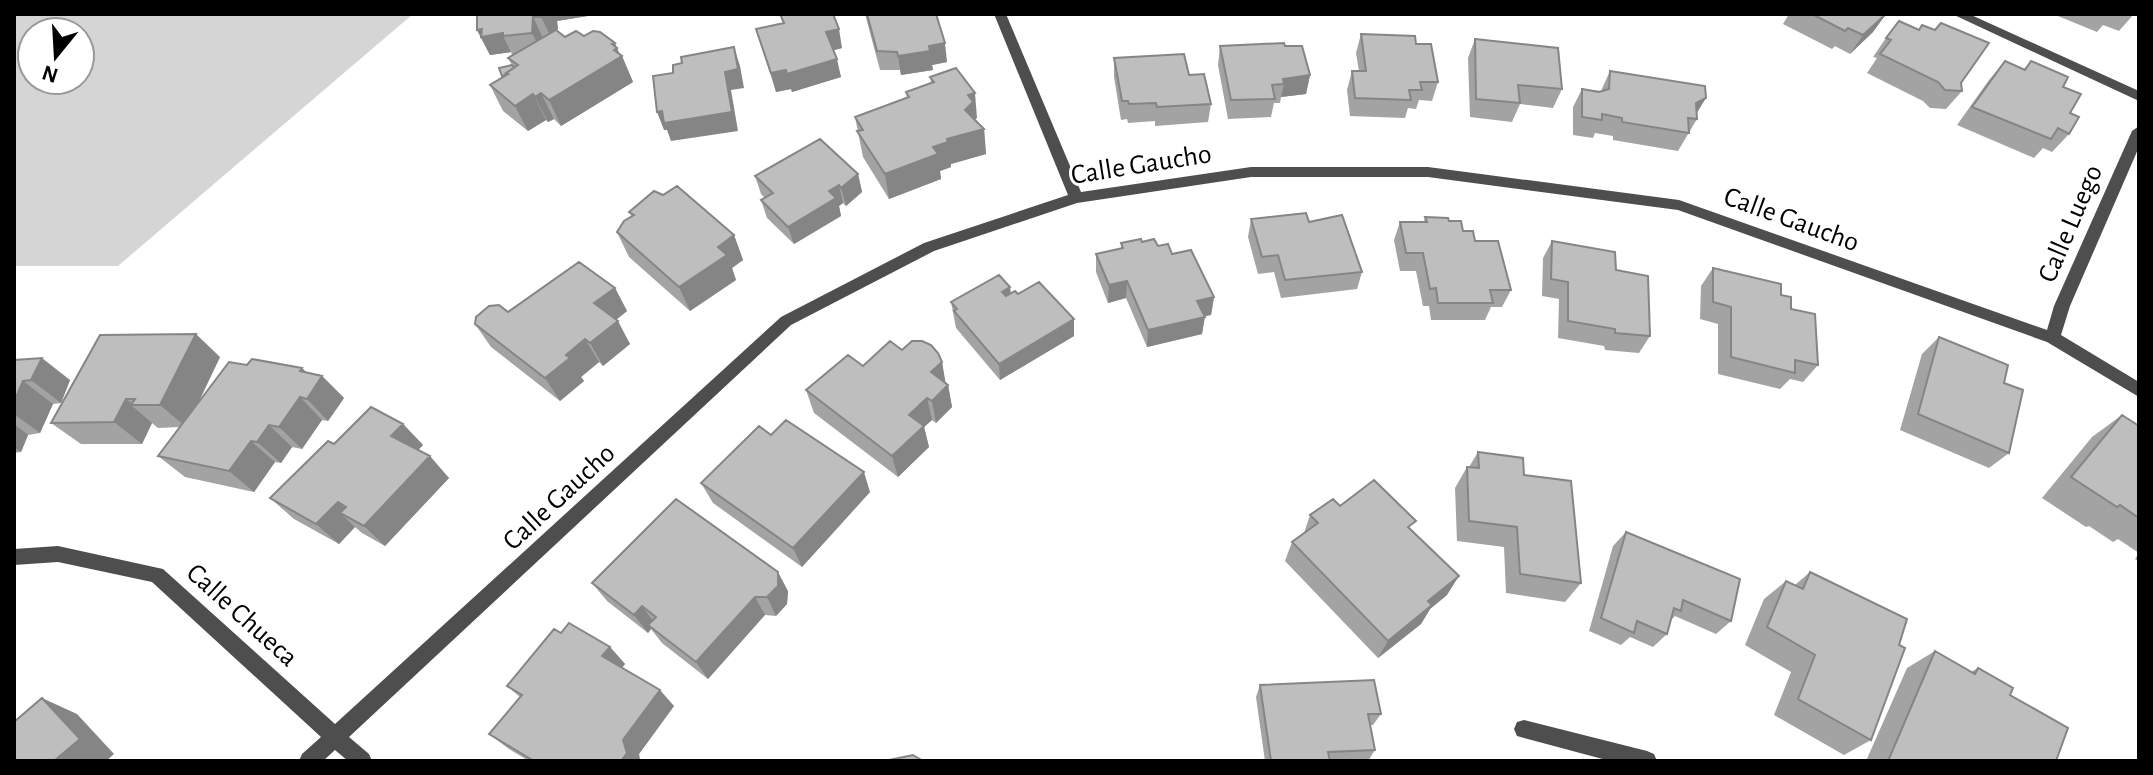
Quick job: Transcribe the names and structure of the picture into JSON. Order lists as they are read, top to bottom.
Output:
{
  "streets": {
    "street": ["Calle Gaucho", "Calle Luego", "Calle Chueca"]
  },
  "crossings": [
    ["Calle Gaucho", "Calle Luego"],
    ["Calle Gaucho", "Calle Chueca"]
  ],
  "north": "bottom"
}
